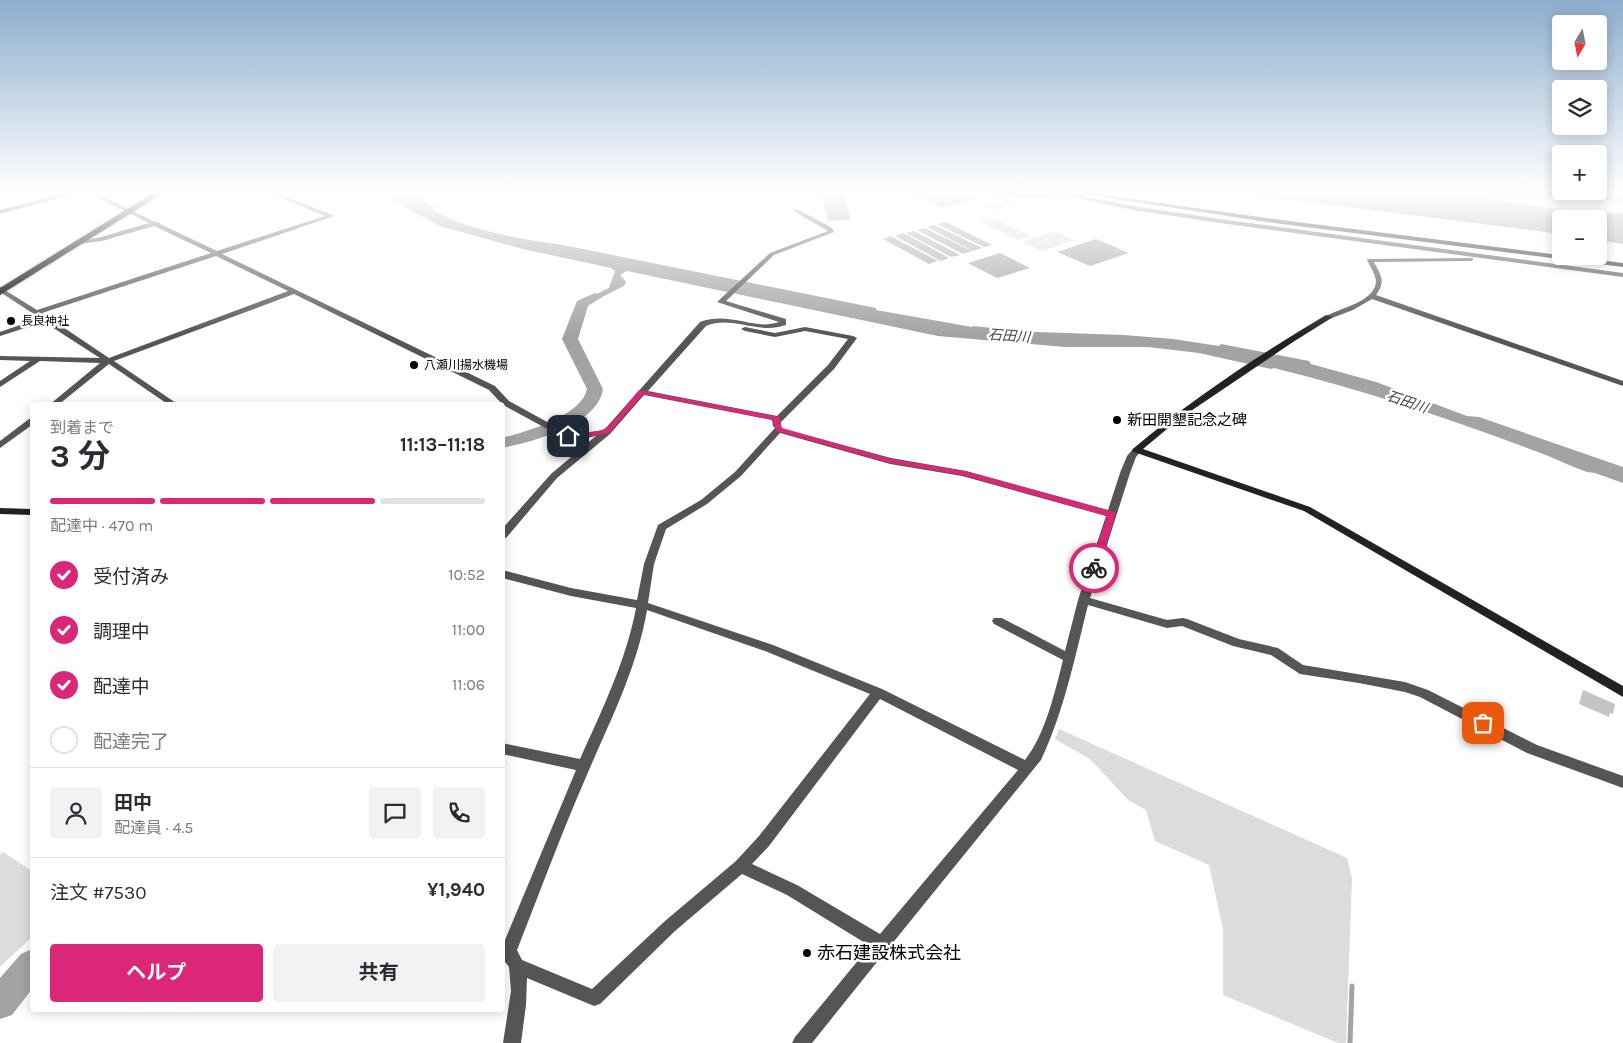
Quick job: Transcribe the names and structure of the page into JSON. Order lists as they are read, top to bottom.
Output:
{
  "water": ["石田川"],
  "places": [
    "長良神社",
    "八瀬川揚水機場",
    "新田開墾記念之碑",
    "赤石建設株式会社"
  ],
  "north": "bottom",
  "page": {
    "map_buttons": ["+", "−"],
    "heading": ["3 分", "到着まで", "11:13–11:18"],
    "panel": [
      "田中",
      "配達員 · 4.5",
      "注文 #7530",
      "¥1,940"
    ],
    "bar": "配達中 · 470 m",
    "list": [
      ["受付済み", "10:52"],
      ["調理中", "11:00"],
      ["配達中", "11:06"],
      "配達完了"
    ],
    "buttons": ["ヘルプ", "共有"]
  }
}
